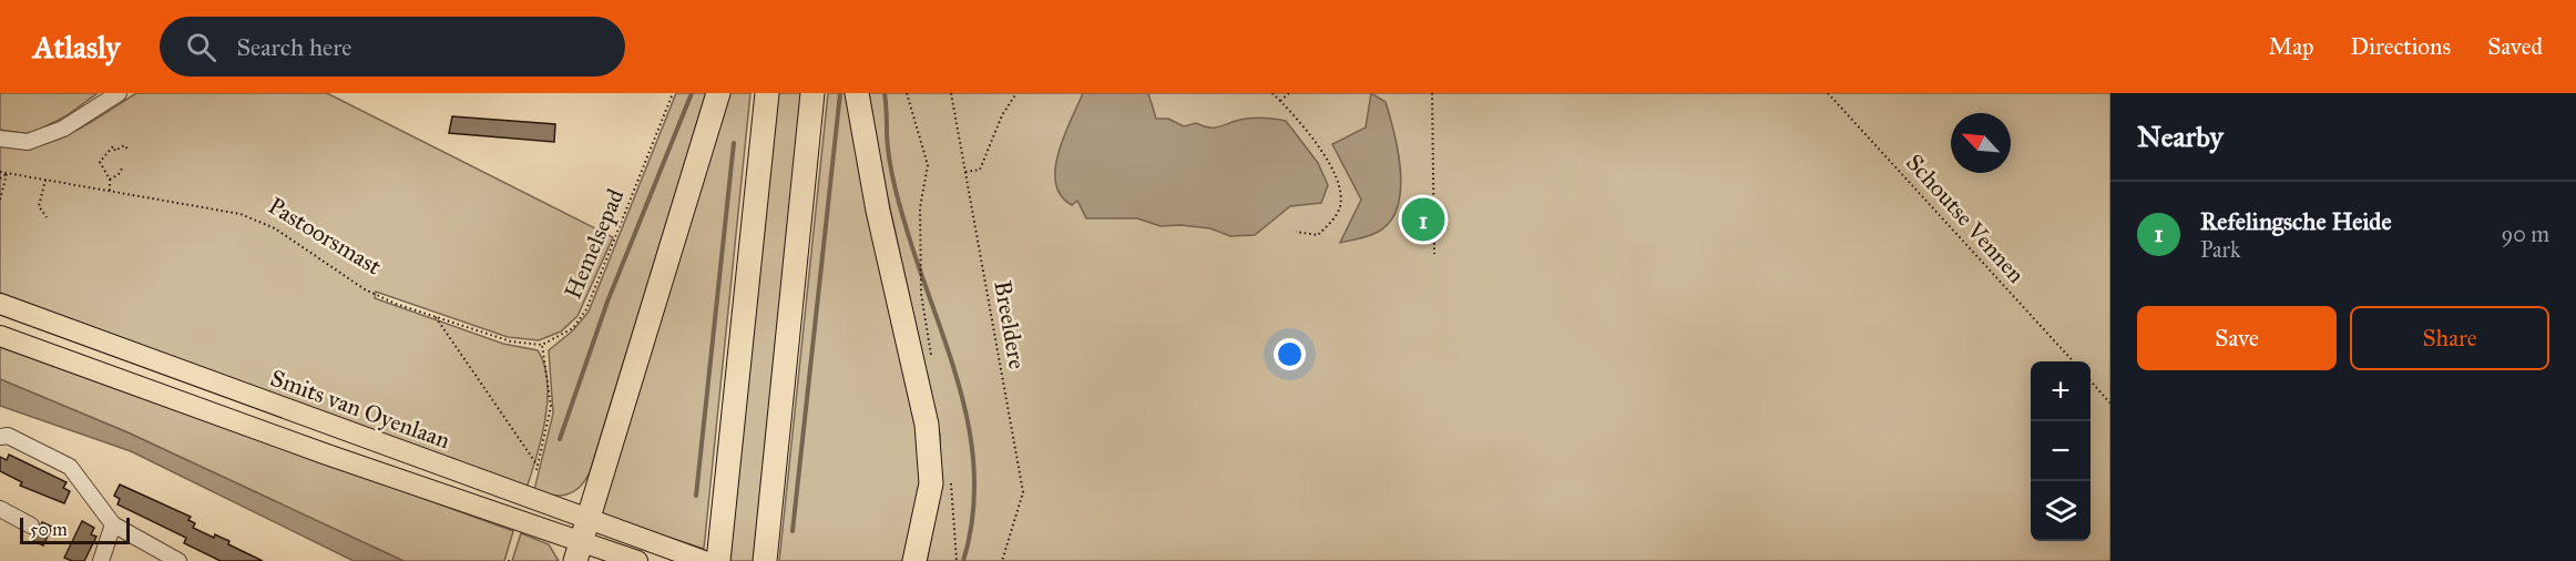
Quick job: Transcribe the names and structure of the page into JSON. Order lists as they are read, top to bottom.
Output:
{
  "streets": {
    "main road": ["Smits van Oyenlaan"],
    "path": [
      "Schoutse Vennen",
      "Pastoorsmast",
      "Hemelsepad",
      "Breeldere"
    ]
  },
  "crossings": [
    ["Pastoorsmast", "Hemelsepad"]
  ],
  "scale_bar": "50 m",
  "north": "top left",
  "page": {
    "header": "Atlasly",
    "search": "Search here",
    "nav": ["Map", "Directions", "Saved"],
    "heading": "Nearby",
    "list": [
      {
        "mark": "1",
        "name": "Refelingsche Heide",
        "note": "Park",
        "value": "90 m"
      }
    ],
    "pins": "1",
    "buttons": ["Save", "Share"],
    "map_buttons": ["+", "−"],
    "scale": "50 m"
  }
}
